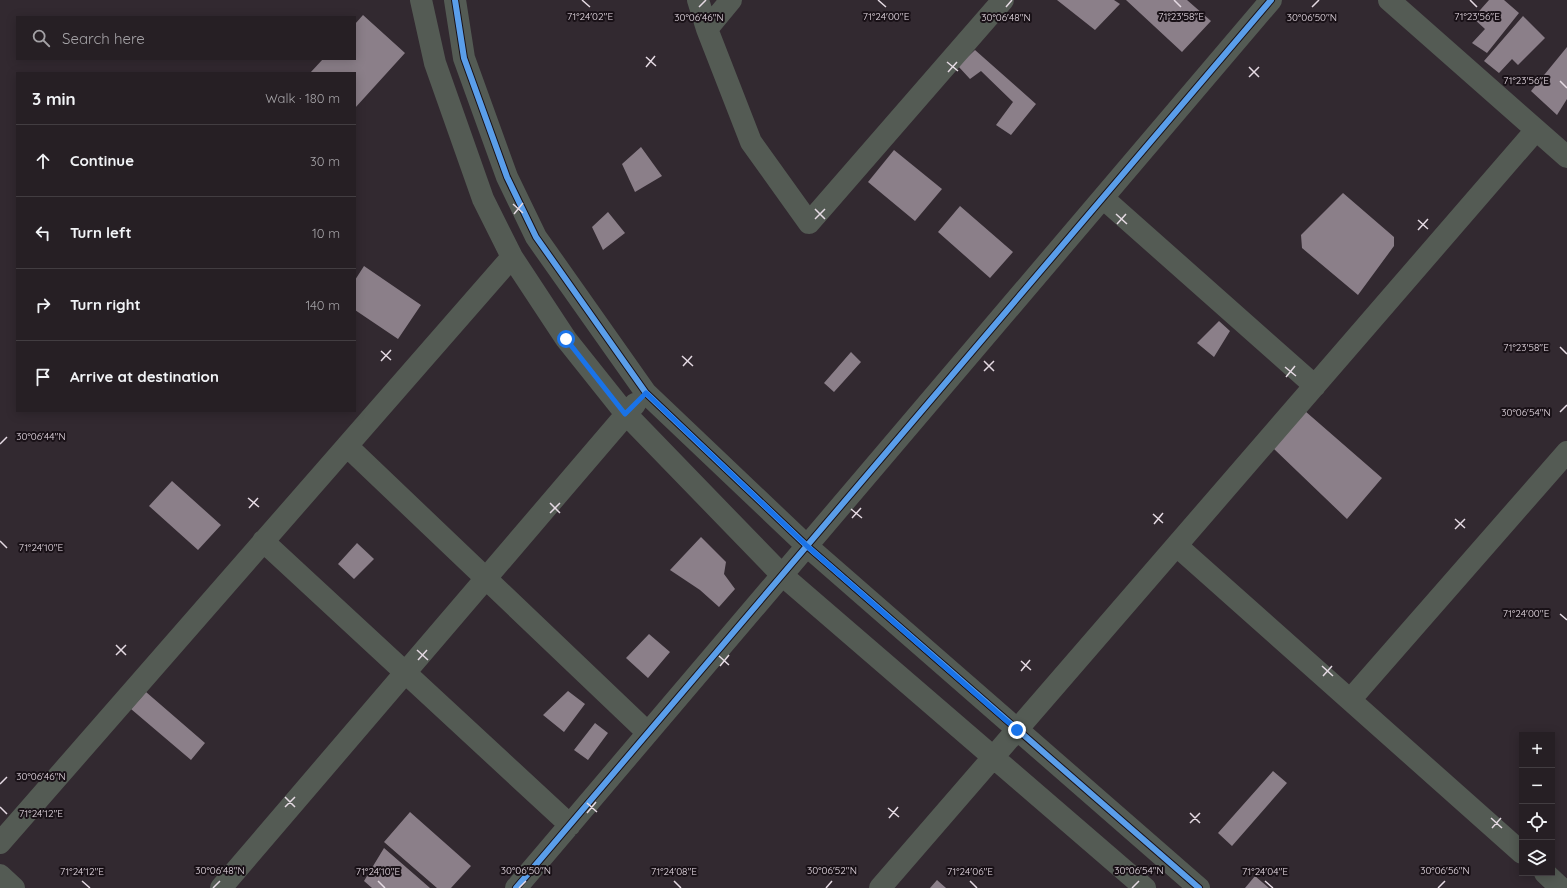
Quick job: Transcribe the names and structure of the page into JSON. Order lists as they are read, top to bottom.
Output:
{
  "page": {
    "search": "Search here",
    "heading": ["3 min", "Walk · 180 m"],
    "list": [
      ["Continue", "30 m"],
      ["Turn left", "10 m"],
      ["Turn right", "140 m"],
      "Arrive at destination"
    ],
    "map_buttons": ["+", "−"]
  },
  "coordinates": [
    "71°23'58\"E",
    "71°23'56\"E",
    "71°24'02\"E",
    "71°24'00\"E",
    "30°06'48\"N",
    "30°06'50\"N",
    "30°06'46\"N",
    "30°06'54\"N",
    "30°06'44\"N",
    "71°24'10\"E",
    "71°24'12\"E",
    "30°06'52\"N",
    "30°06'56\"N",
    "71°24'08\"E",
    "71°24'06\"E",
    "71°24'04\"E"
  ]
}
